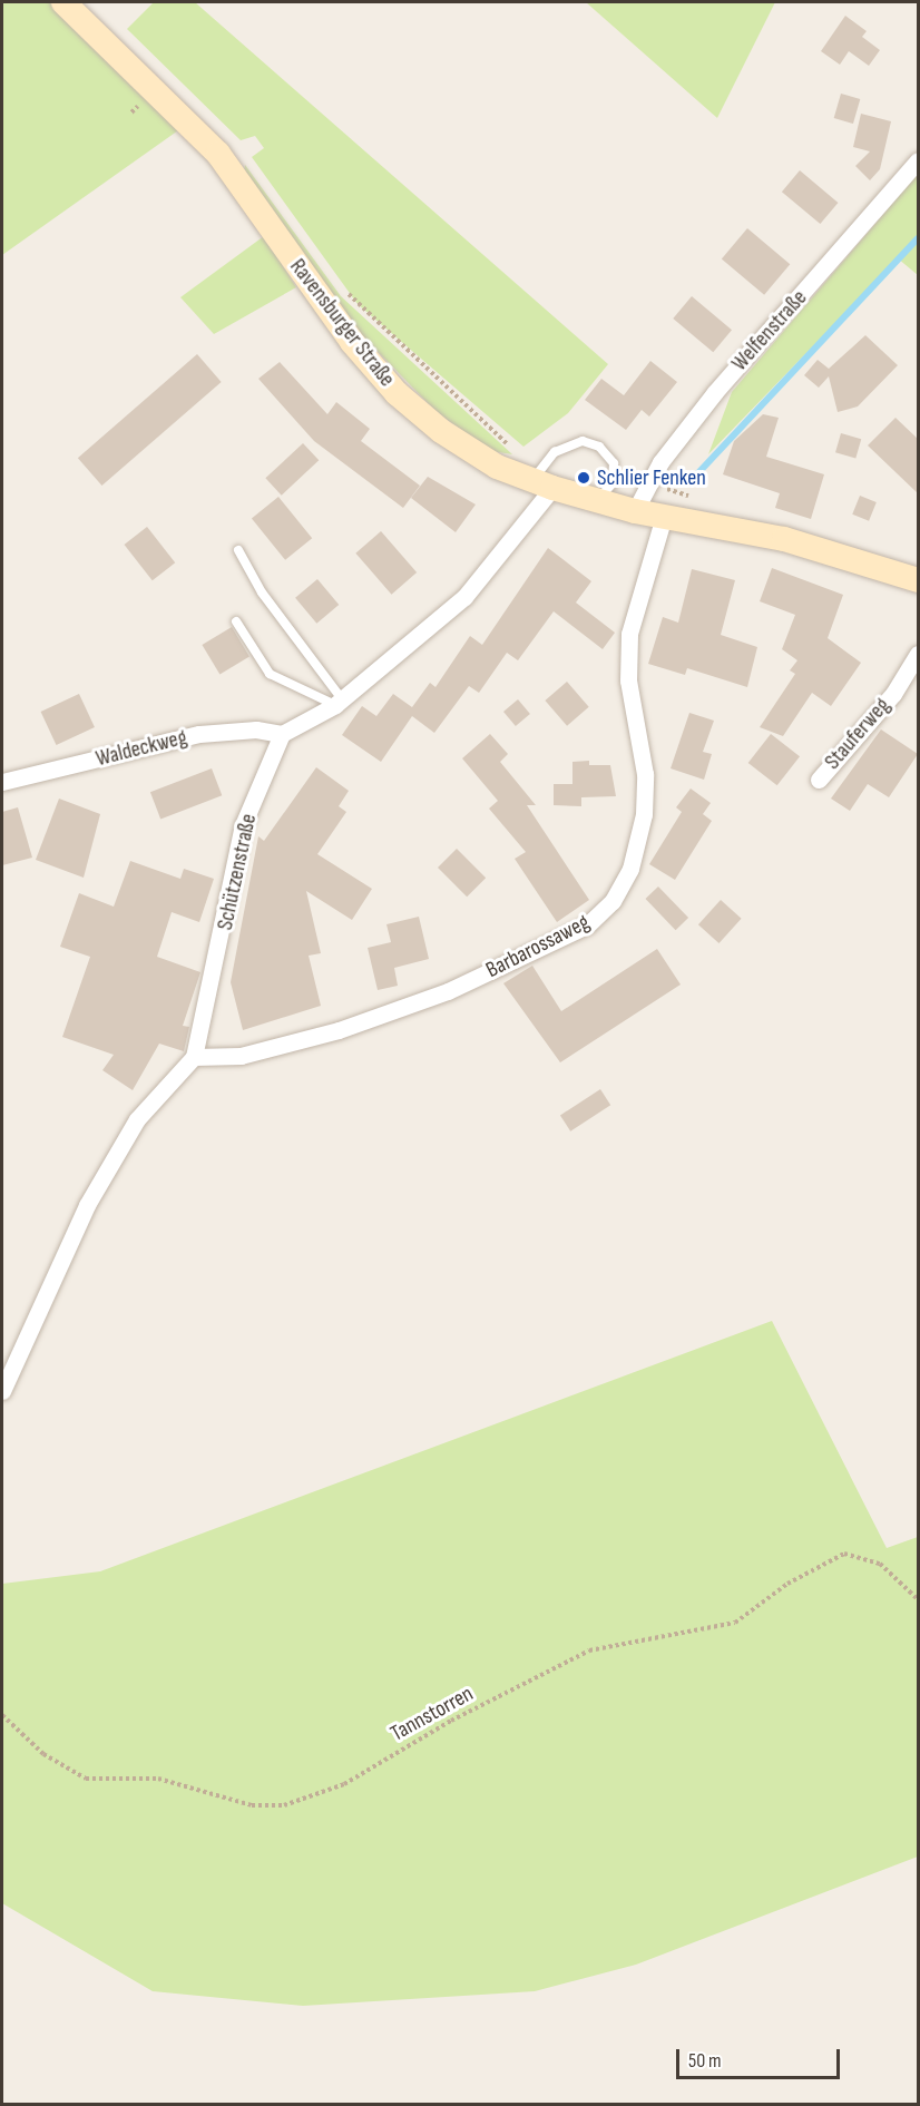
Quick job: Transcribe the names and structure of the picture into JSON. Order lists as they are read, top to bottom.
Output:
{
  "streets": {
    "main road": ["Ravensburger Straße"],
    "street": [
      "Welfenstraße",
      "Stauferweg",
      "Waldeckweg",
      "Schützenstraße",
      "Barbarossaweg"
    ],
    "path": ["Tannstorren"]
  },
  "crossings": [
    ["Ravensburger Straße", "Welfenstraße"],
    ["Ravensburger Straße", "Barbarossaweg"],
    ["Waldeckweg", "Schützenstraße"],
    ["Schützenstraße", "Barbarossaweg"]
  ],
  "places": ["Schlier Fenken"],
  "scale_bar": "50 m"
}
